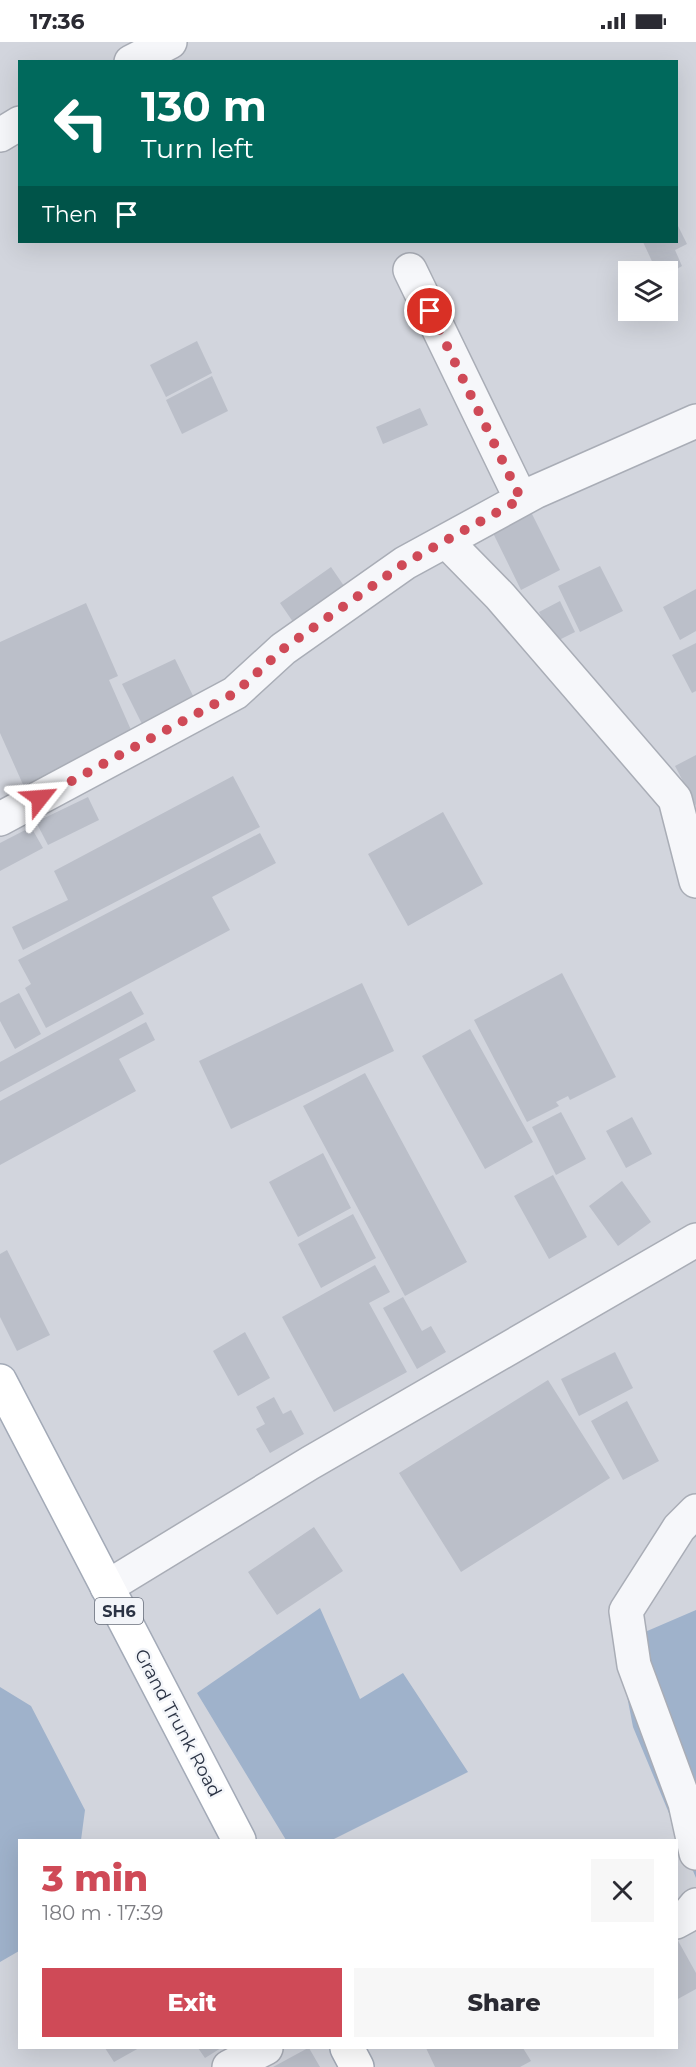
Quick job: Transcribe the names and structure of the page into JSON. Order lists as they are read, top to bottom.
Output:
{
  "streets": {
    "main road": ["SH6", "Grand Trunk Road"]
  },
  "page": {
    "status": "17:36",
    "turn": ["130 m", "Turn left"],
    "then": "Then",
    "heading": ["3 min", "180 m · 17:39"],
    "buttons": ["Exit", "Share"]
  }
}
